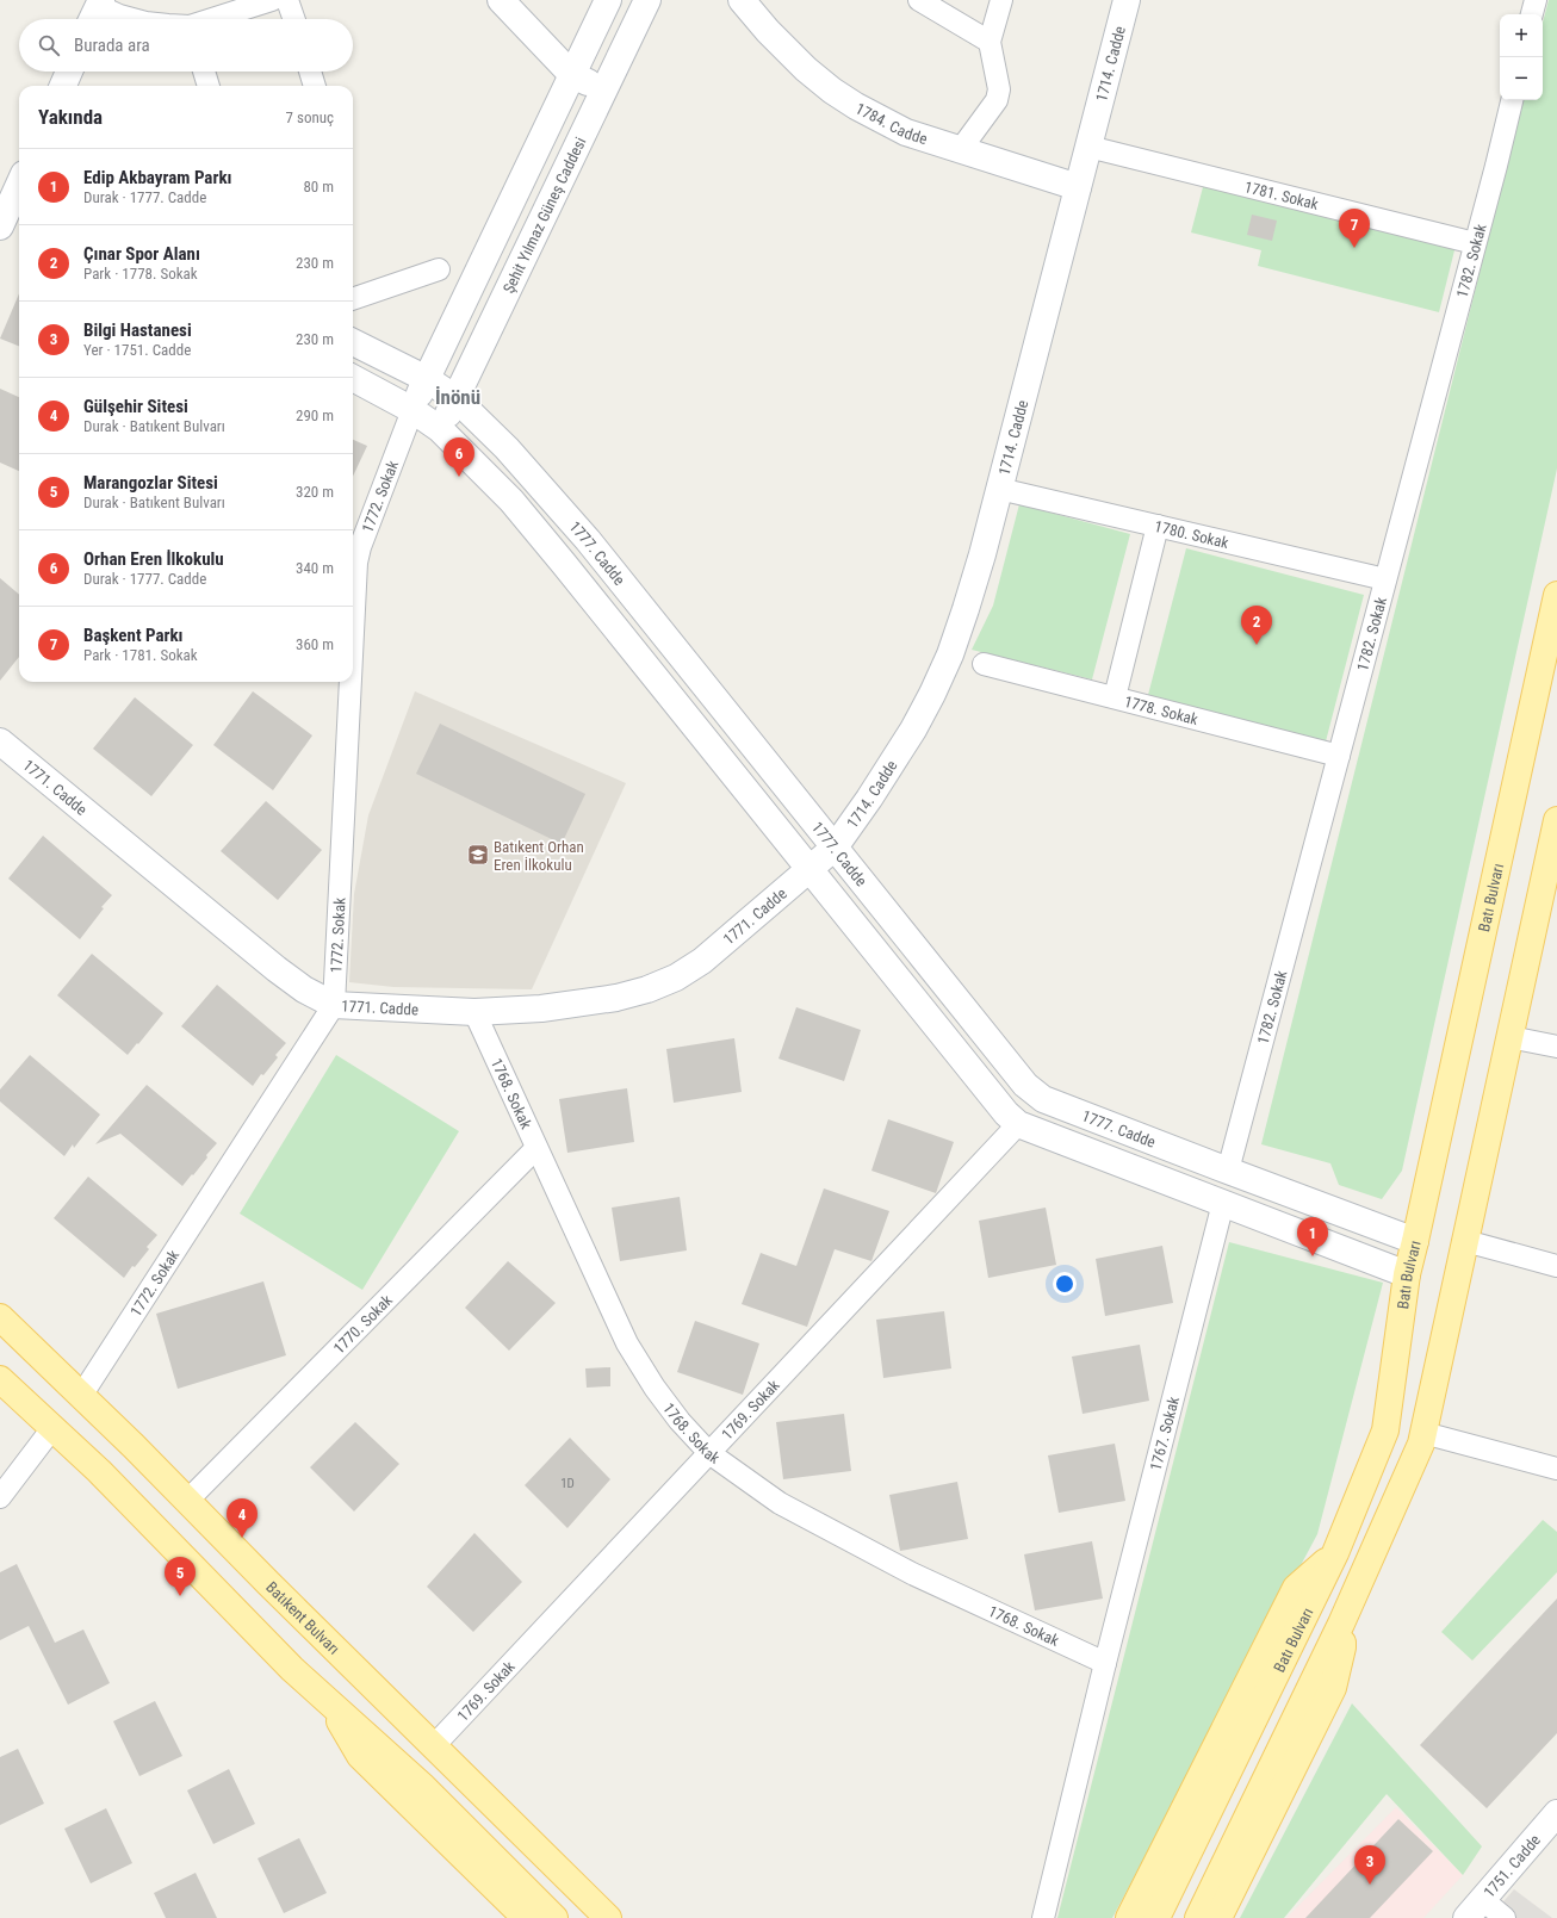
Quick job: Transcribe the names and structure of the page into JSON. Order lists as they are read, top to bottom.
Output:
{
  "streets": {
    "main road": [
      "1714. Cadde",
      "1784. Cadde",
      "Şehit Yılmaz Güneş Caddesi",
      "1777. Cadde",
      "1771. Cadde",
      "Batı Bulvarı",
      "Batıkent Bulvarı",
      "1751. Cadde"
    ],
    "street": [
      "1781. Sokak",
      "1782. Sokak",
      "1772. Sokak",
      "1780. Sokak",
      "1778. Sokak",
      "1768. Sokak",
      "1770. Sokak",
      "1769. Sokak",
      "1767. Sokak"
    ]
  },
  "crossings": [
    ["1714. Cadde", "1784. Cadde"],
    ["1714. Cadde", "1781. Sokak"],
    ["1714. Cadde", "1780. Sokak"],
    ["1714. Cadde", "1777. Cadde"],
    ["1714. Cadde", "1771. Cadde"],
    ["1781. Sokak", "1782. Sokak"],
    ["Şehit Yılmaz Güneş Caddesi", "1777. Cadde"],
    ["1782. Sokak", "1780. Sokak"],
    ["1782. Sokak", "1777. Cadde"],
    ["1782. Sokak", "1778. Sokak"],
    ["1772. Sokak", "1777. Cadde"],
    ["1772. Sokak", "1771. Cadde"],
    ["1772. Sokak", "Batıkent Bulvarı"],
    ["1777. Cadde", "1771. Cadde"],
    ["1777. Cadde", "Batı Bulvarı"],
    ["1777. Cadde", "1769. Sokak"],
    ["1777. Cadde", "1767. Sokak"],
    ["1771. Cadde", "1768. Sokak"],
    ["1768. Sokak", "1770. Sokak"],
    ["1768. Sokak", "1769. Sokak"],
    ["1768. Sokak", "1767. Sokak"],
    ["1770. Sokak", "Batıkent Bulvarı"]
  ],
  "districts": ["İnönü"],
  "places": {
    "school or university": ["Batıkent Orhan Eren İlkokulu"]
  },
  "house_numbers": ["1D"],
  "page": {
    "map_buttons": ["+", "−"],
    "search": "Burada ara",
    "heading": ["Yakında", "7 sonuç"],
    "list": [
      {
        "mark": "1",
        "name": "Edip Akbayram Parkı",
        "note": "Durak · 1777. Cadde",
        "value": "80 m"
      },
      {
        "mark": "2",
        "name": "Çınar Spor Alanı",
        "note": "Park · 1778. Sokak",
        "value": "230 m"
      },
      {
        "mark": "3",
        "name": "Bilgi Hastanesi",
        "note": "Yer · 1751. Cadde",
        "value": "230 m"
      },
      {
        "mark": "4",
        "name": "Gülşehir Sitesi",
        "note": "Durak · Batıkent Bulvarı",
        "value": "290 m"
      },
      {
        "mark": "5",
        "name": "Marangozlar Sitesi",
        "note": "Durak · Batıkent Bulvarı",
        "value": "320 m"
      },
      {
        "mark": "6",
        "name": "Orhan Eren İlkokulu",
        "note": "Durak · 1777. Cadde",
        "value": "340 m"
      },
      {
        "mark": "7",
        "name": "Başkent Parkı",
        "note": "Park · 1781. Sokak",
        "value": "360 m"
      }
    ],
    "pins": [
      "7",
      "6",
      "2",
      "1",
      "4",
      "5",
      "3"
    ]
  }
}
